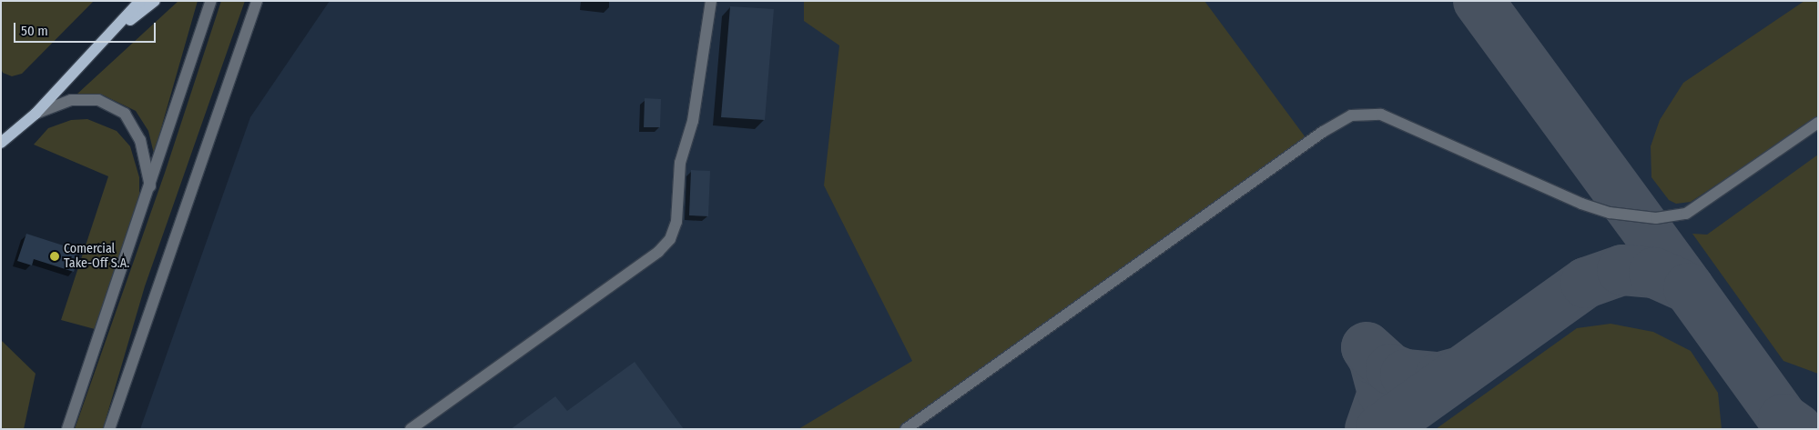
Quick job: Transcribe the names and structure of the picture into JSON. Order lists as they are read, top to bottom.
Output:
{
  "places": ["Comercial Take-Off S.A."],
  "scale_bar": "50 m"
}
